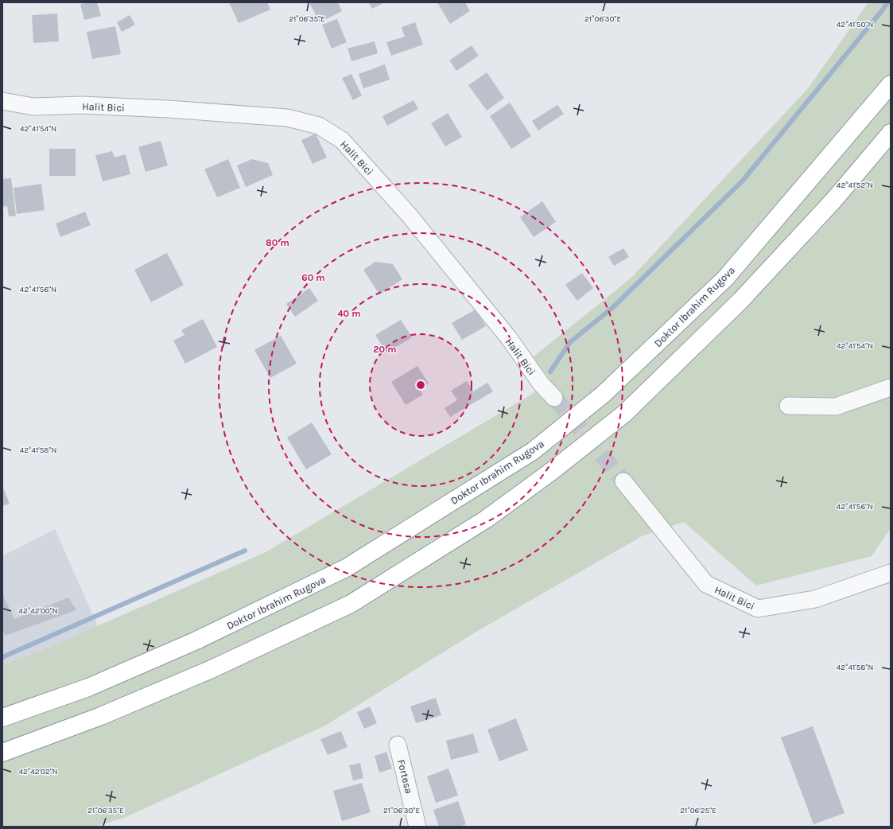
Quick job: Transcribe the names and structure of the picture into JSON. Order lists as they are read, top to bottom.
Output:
{
  "streets": {
    "highway": ["Doktor Ibrahim Rugova"],
    "street": ["Halit Bici", "Fortesa"]
  },
  "coordinates": [
    "21°06'35\"E",
    "21°06'30\"E",
    "42°41'50\"N",
    "42°41'54\"N",
    "42°41'52\"N",
    "42°41'56\"N",
    "42°41'58\"N",
    "42°42'00\"N",
    "42°42'02\"N",
    "21°06'25\"E"
  ],
  "rings": [
    "80 m",
    "60 m",
    "40 m",
    "20 m"
  ]
}
